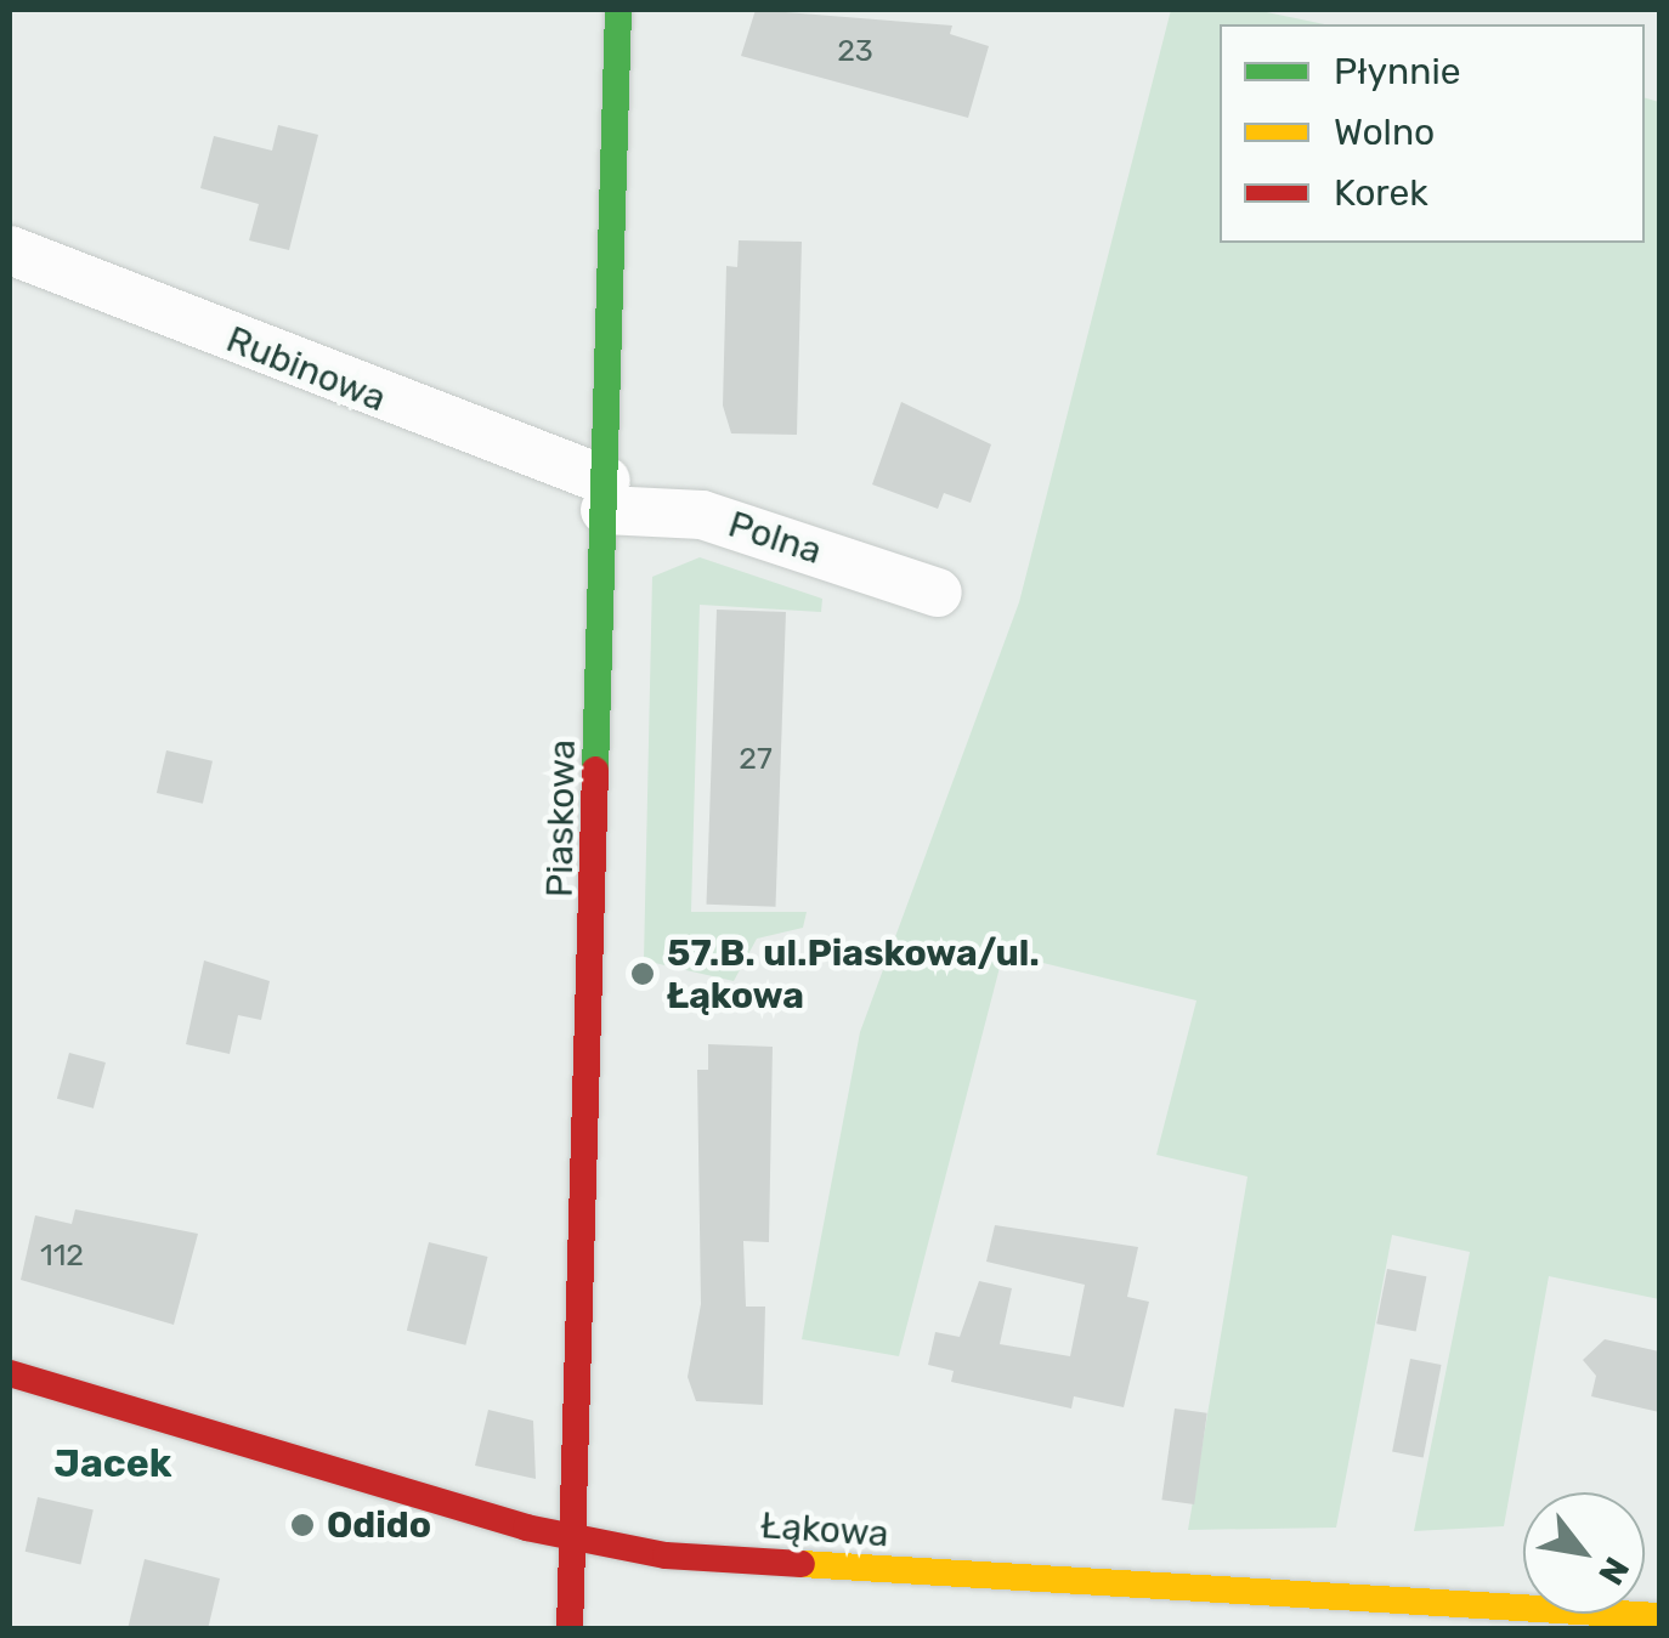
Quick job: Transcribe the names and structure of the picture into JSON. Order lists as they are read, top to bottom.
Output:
{
  "streets": {
    "street": [
      "Rubinowa",
      "Polna",
      "Piaskowa",
      "Łąkowa"
    ]
  },
  "crossings": [
    ["Rubinowa", "Polna"],
    ["Rubinowa", "Piaskowa"],
    ["Polna", "Piaskowa"],
    ["Piaskowa", "Łąkowa"]
  ],
  "districts": ["Jacek"],
  "places": ["57.B. ul.Piaskowa/ul. Łąkowa", "Odido"],
  "house_numbers": ["23", "27", "112"],
  "legend": ["Płynnie", "Wolno", "Korek"],
  "north": "bottom right"
}
